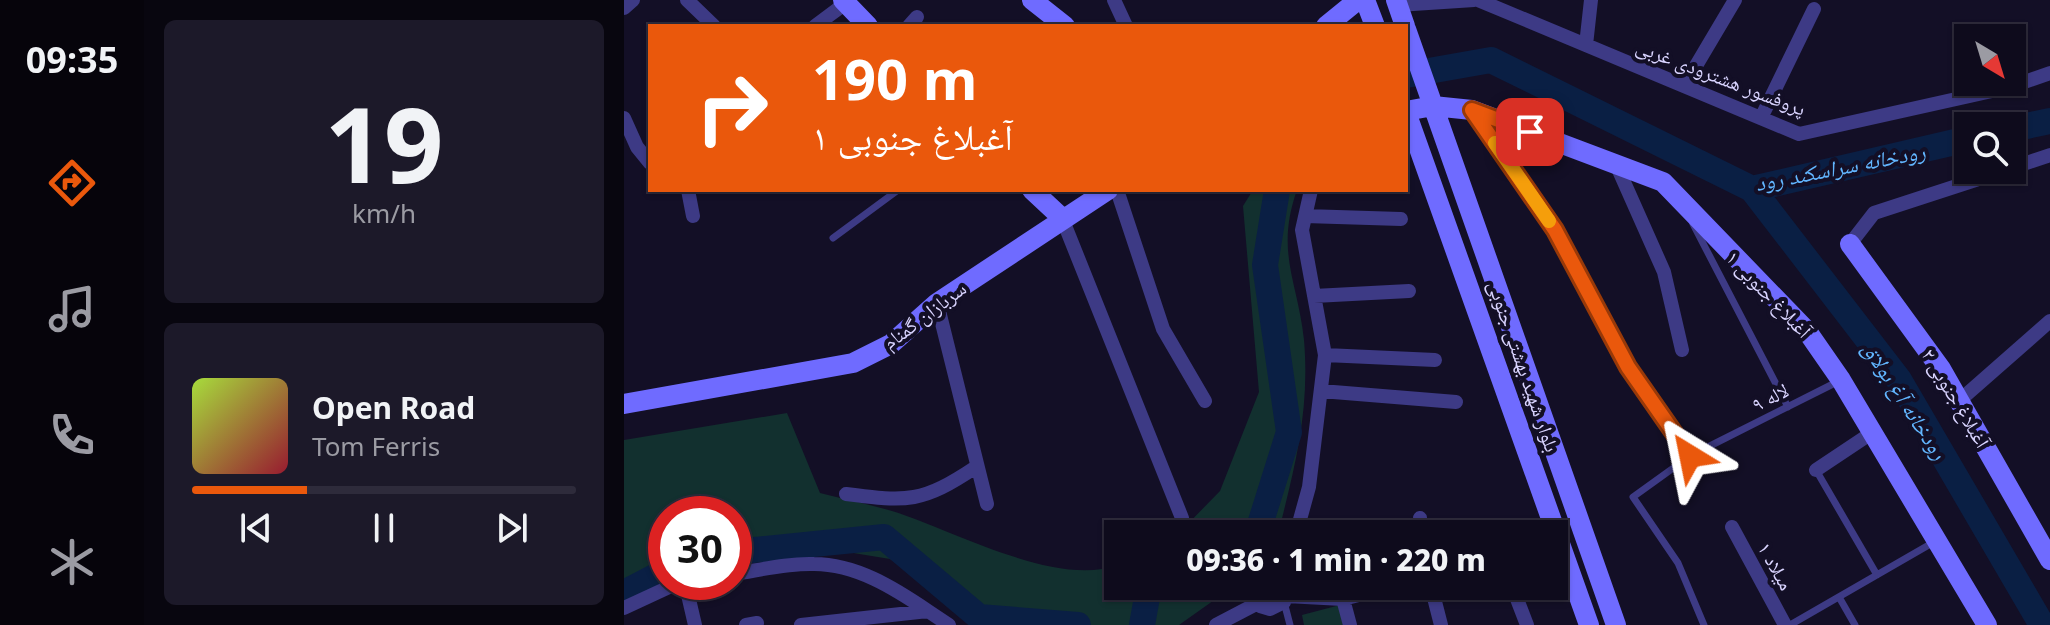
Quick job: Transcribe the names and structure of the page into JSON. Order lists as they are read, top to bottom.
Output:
{
  "streets": {
    "street": [
      "پروفسور هشترودی غربی",
      "آغبلاغ جنوبی ۱",
      "سربازان گمنام",
      "بلوار شهید بهشتی جنوبی",
      "آغبلاغ جنوبی ۲",
      "میلاد ۱"
    ],
    "lane": ["لاله ۹"]
  },
  "crossings": [
    ["آغبلاغ جنوبی ۱", "بلوار شهید بهشتی جنوبی"],
    ["آغبلاغ جنوبی ۱", "لاله ۹"]
  ],
  "water": ["رودخانه سراسکند رود", "رودخانه آغ بولاق"],
  "north": "bottom right",
  "page": {
    "tabs": "09:35",
    "tile": ["19", "km/h"],
    "turn": ["190 m", "آغبلاغ جنوبی ۱"],
    "song": ["Open Road", "Tom Ferris"],
    "limit": "30",
    "trip": "09:36 · 1 min · 220 m"
  }
}
